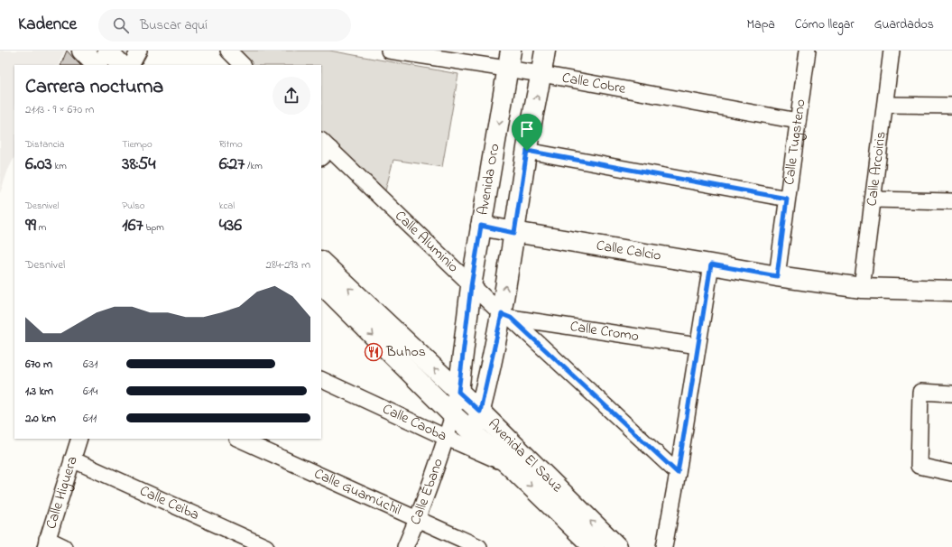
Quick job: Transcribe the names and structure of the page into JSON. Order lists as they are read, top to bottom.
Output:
{
  "streets": {
    "main road": ["Avenida Oro", "Calle Calcio", "Avenida El Sauz"],
    "street": [
      "Calle Cobre",
      "Calle Tugsteno",
      "Calle Arcoiris",
      "Calle Aluminio",
      "Calle Cromo",
      "Calle Caoba",
      "Calle Higuera",
      "Calle Ébano",
      "Calle Guamúchil",
      "Calle Ceiba"
    ]
  },
  "crossings": [
    ["Calle Cobre", "Calle Tugsteno"],
    ["Calle Cobre", "Avenida Oro"],
    ["Calle Tugsteno", "Calle Calcio"],
    ["Calle Arcoiris", "Calle Calcio"],
    ["Avenida Oro", "Calle Aluminio"],
    ["Avenida Oro", "Calle Calcio"],
    ["Avenida Oro", "Avenida El Sauz"],
    ["Avenida Oro", "Calle Ébano"],
    ["Calle Aluminio", "Calle Cromo"],
    ["Calle Caoba", "Avenida El Sauz"],
    ["Calle Caoba", "Calle Ébano"],
    ["Avenida El Sauz", "Calle Ébano"],
    ["Calle Higuera", "Calle Ceiba"],
    ["Calle Ébano", "Calle Guamúchil"]
  ],
  "places": {
    "restaurant": ["Buhos"]
  },
  "page": {
    "header": "Kadence",
    "search": "Buscar aquí",
    "nav": ["Mapa", "Cómo llegar", "Guardados"],
    "heading": ["Carrera nocturna", "21:13 · 9 × 670 m"],
    "stats": [
      ["Distancia", "6.03 km"],
      ["Tiempo", "38:54"],
      ["Ritmo", "6:27 /km"],
      ["Desnivel", "99 m"],
      ["Pulso", "167 bpm"],
      ["kcal", "436"]
    ],
    "chart": ["Desnivel", "284–293 m"],
    "list": [
      {
        "name": "670 m",
        "note": "6:31"
      },
      {
        "name": "1.3 km",
        "note": "6:14"
      },
      {
        "name": "2.0 km",
        "note": "6:11"
      }
    ]
  }
}
